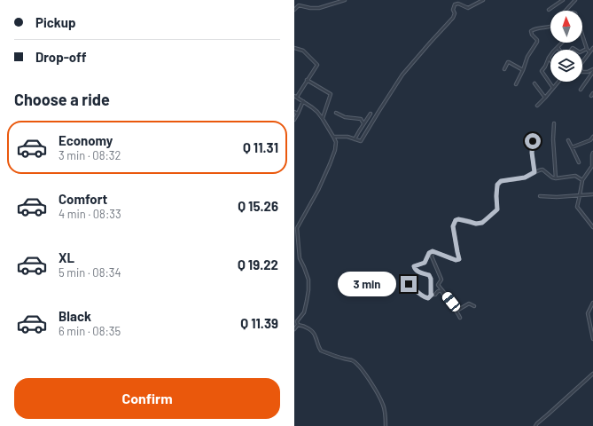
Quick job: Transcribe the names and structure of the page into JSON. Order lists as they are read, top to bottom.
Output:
{
  "north": "top",
  "page": {
    "banner": ["Pickup", "Drop-off"],
    "heading": "Choose a ride",
    "list": [
      {
        "name": "Economy",
        "note": "3 min · 08:32",
        "value": "Q 11.31"
      },
      {
        "name": "Comfort",
        "note": "4 min · 08:33",
        "value": "Q 15.26"
      },
      {
        "name": "XL",
        "note": "5 min · 08:34",
        "value": "Q 19.22"
      },
      {
        "name": "Black",
        "note": "6 min · 08:35",
        "value": "Q 11.39"
      }
    ],
    "bubble": "3 min",
    "buttons": "Confirm"
  }
}
